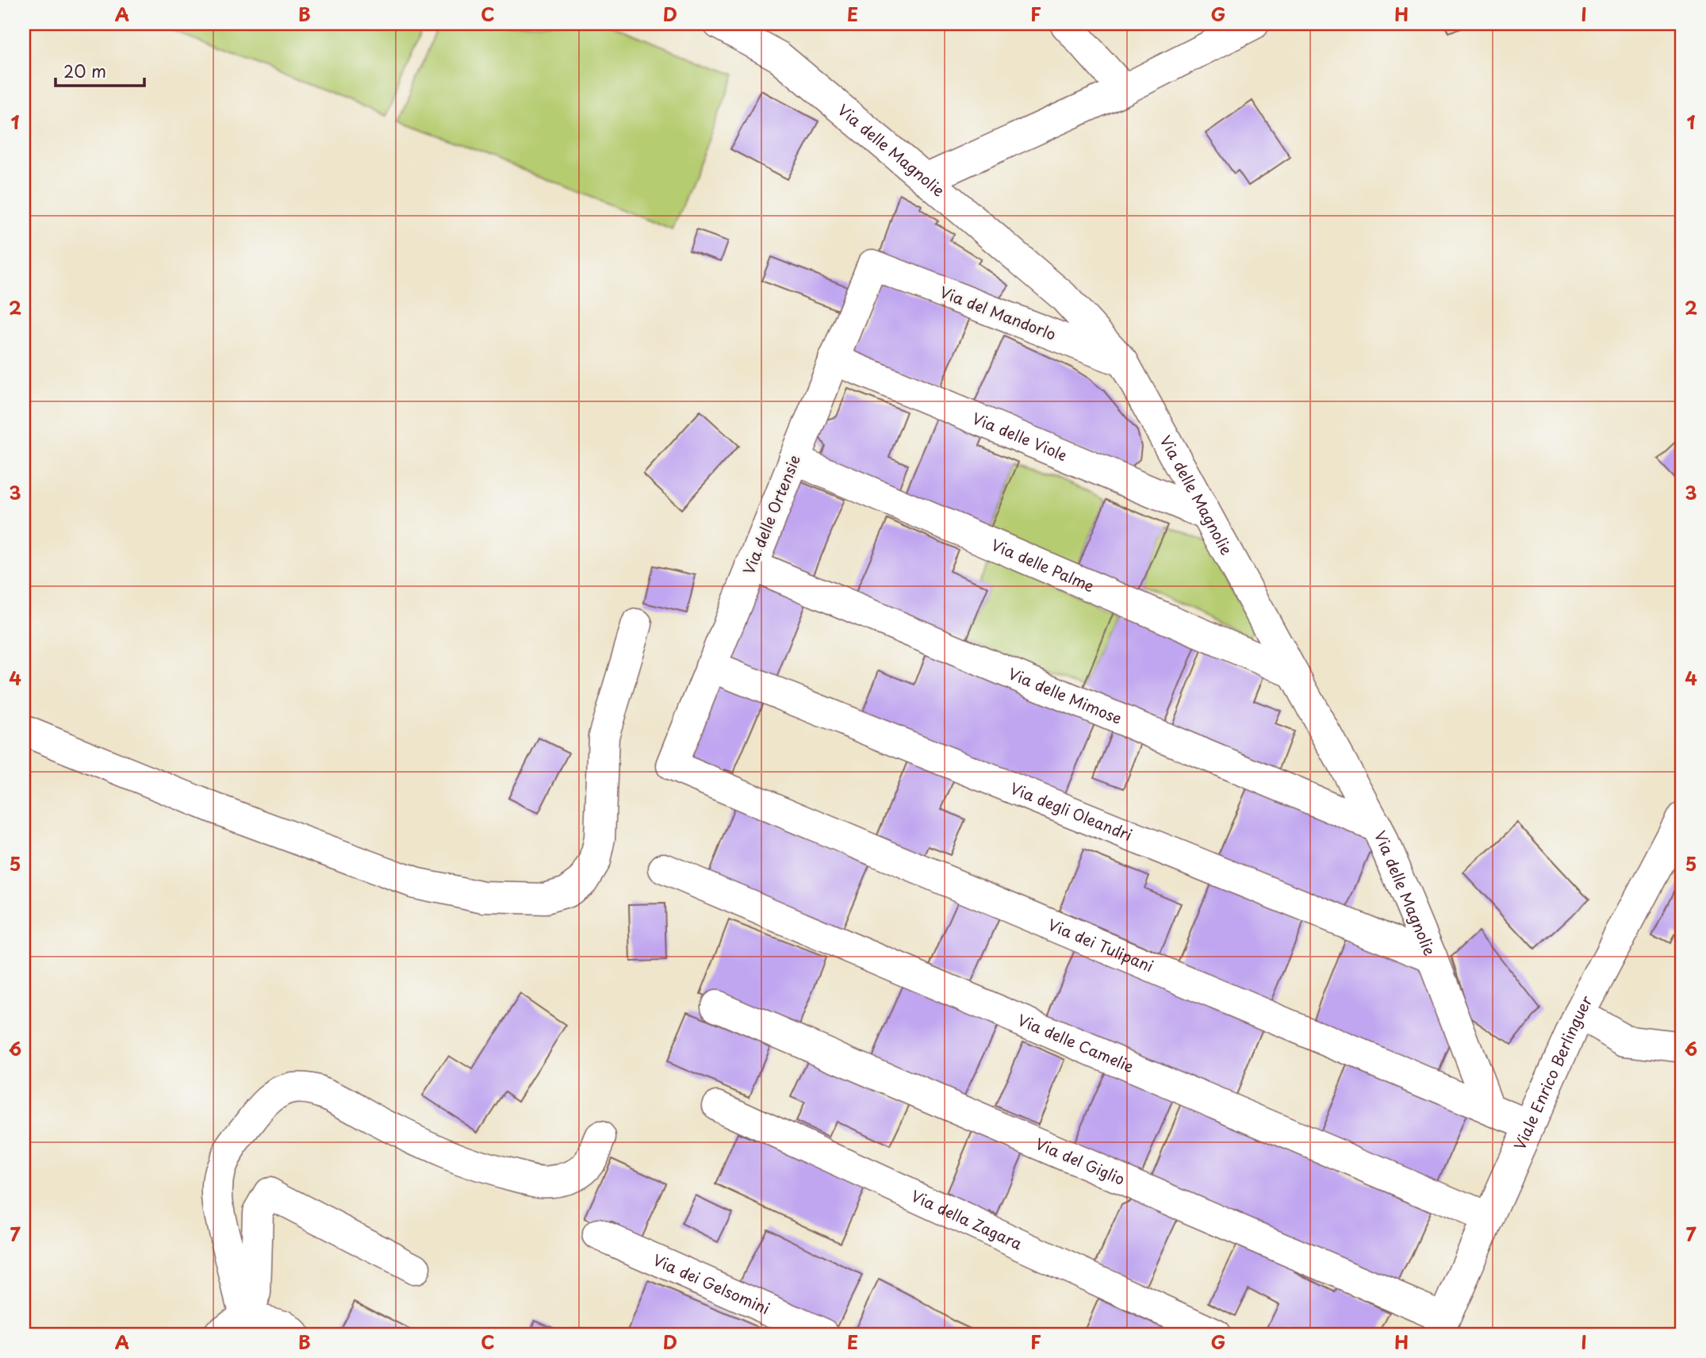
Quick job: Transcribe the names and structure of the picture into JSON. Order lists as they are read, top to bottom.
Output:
{
  "streets": {
    "street": [
      "Via delle Magnolie",
      "Via del Mandorlo",
      "Via delle Viole",
      "Via delle Ortensie",
      "Via delle Palme",
      "Via delle Mimose",
      "Via degli Oleandri",
      "Via dei Tulipani",
      "Via delle Camelie",
      "Viale Enrico Berlinguer",
      "Via del Giglio",
      "Via della Zagara",
      "Via dei Gelsomini"
    ]
  },
  "crossings": [
    ["Via delle Magnolie", "Via del Mandorlo"],
    ["Via delle Magnolie", "Via delle Viole"],
    ["Via delle Magnolie", "Via delle Palme"],
    ["Via delle Magnolie", "Via delle Mimose"],
    ["Via delle Magnolie", "Via degli Oleandri"],
    ["Via delle Magnolie", "Via dei Tulipani"],
    ["Via del Mandorlo", "Via delle Ortensie"],
    ["Via delle Viole", "Via delle Ortensie"],
    ["Via delle Ortensie", "Via delle Palme"],
    ["Via delle Ortensie", "Via delle Mimose"],
    ["Via delle Ortensie", "Via degli Oleandri"],
    ["Via delle Ortensie", "Via dei Tulipani"],
    ["Via dei Tulipani", "Viale Enrico Berlinguer"],
    ["Via delle Camelie", "Viale Enrico Berlinguer"],
    ["Viale Enrico Berlinguer", "Via del Giglio"]
  ],
  "scale_bar": "20 m",
  "grid": {
    "columns": [
      "A",
      "B",
      "C",
      "D",
      "E",
      "F",
      "G",
      "H",
      "I"
    ],
    "rows": [
      "1",
      "2",
      "3",
      "4",
      "5",
      "6",
      "7"
    ]
  }
}
